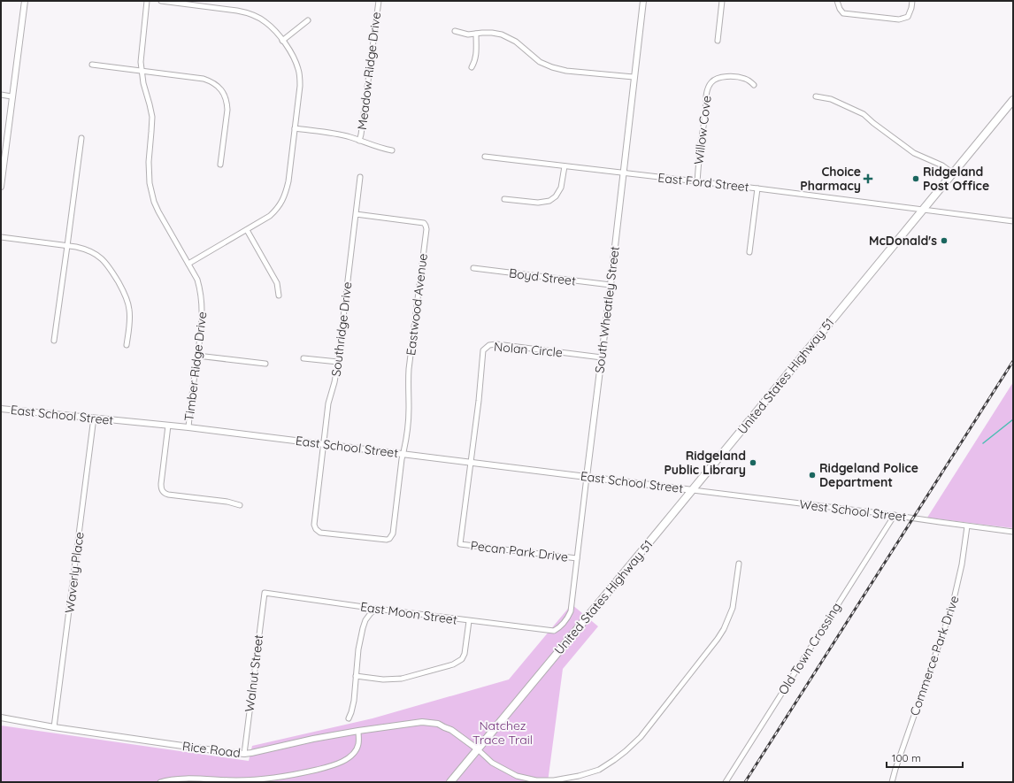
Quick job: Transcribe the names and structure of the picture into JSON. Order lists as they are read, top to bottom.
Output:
{
  "streets": {
    "main road": ["United States Highway 51"],
    "street": [
      "Meadow Ridge Drive",
      "Willow Cove",
      "East Ford Street",
      "Boyd Street",
      "Eastwood Avenue",
      "South Wheatley Street",
      "Southridge Drive",
      "Nolan Circle",
      "Timber Ridge Drive",
      "East School Street",
      "West School Street",
      "Pecan Park Drive",
      "Waverly Place",
      "East Moon Street",
      "Old Town Crossing",
      "Commerce Park Drive",
      "Walnut Street",
      "Rice Road"
    ]
  },
  "crossings": [
    ["Willow Cove", "East Ford Street"],
    ["East Ford Street", "South Wheatley Street"],
    ["East Ford Street", "United States Highway 51"],
    ["Boyd Street", "South Wheatley Street"],
    ["Eastwood Avenue", "Southridge Drive"],
    ["Eastwood Avenue", "East School Street"],
    ["South Wheatley Street", "Nolan Circle"],
    ["South Wheatley Street", "East School Street"],
    ["South Wheatley Street", "Pecan Park Drive"],
    ["South Wheatley Street", "East Moon Street"],
    ["Southridge Drive", "East School Street"],
    ["Nolan Circle", "East School Street"],
    ["Nolan Circle", "Pecan Park Drive"],
    ["Timber Ridge Drive", "East School Street"],
    ["United States Highway 51", "East School Street"],
    ["United States Highway 51", "West School Street"],
    ["United States Highway 51", "Rice Road"],
    ["East School Street", "West School Street"],
    ["East School Street", "Pecan Park Drive"],
    ["East School Street", "Waverly Place"],
    ["West School Street", "Old Town Crossing"],
    ["West School Street", "Commerce Park Drive"],
    ["Waverly Place", "Rice Road"],
    ["East Moon Street", "Walnut Street"],
    ["Walnut Street", "Rice Road"]
  ],
  "parks": ["Natchez Trace Trail"],
  "places": {
    "health": ["Choice Pharmacy"],
    "other": [
      "Ridgeland Post Office",
      "McDonald's",
      "Ridgeland Public Library",
      "Ridgeland Police Department"
    ]
  },
  "scale_bar": "100 m"
}
